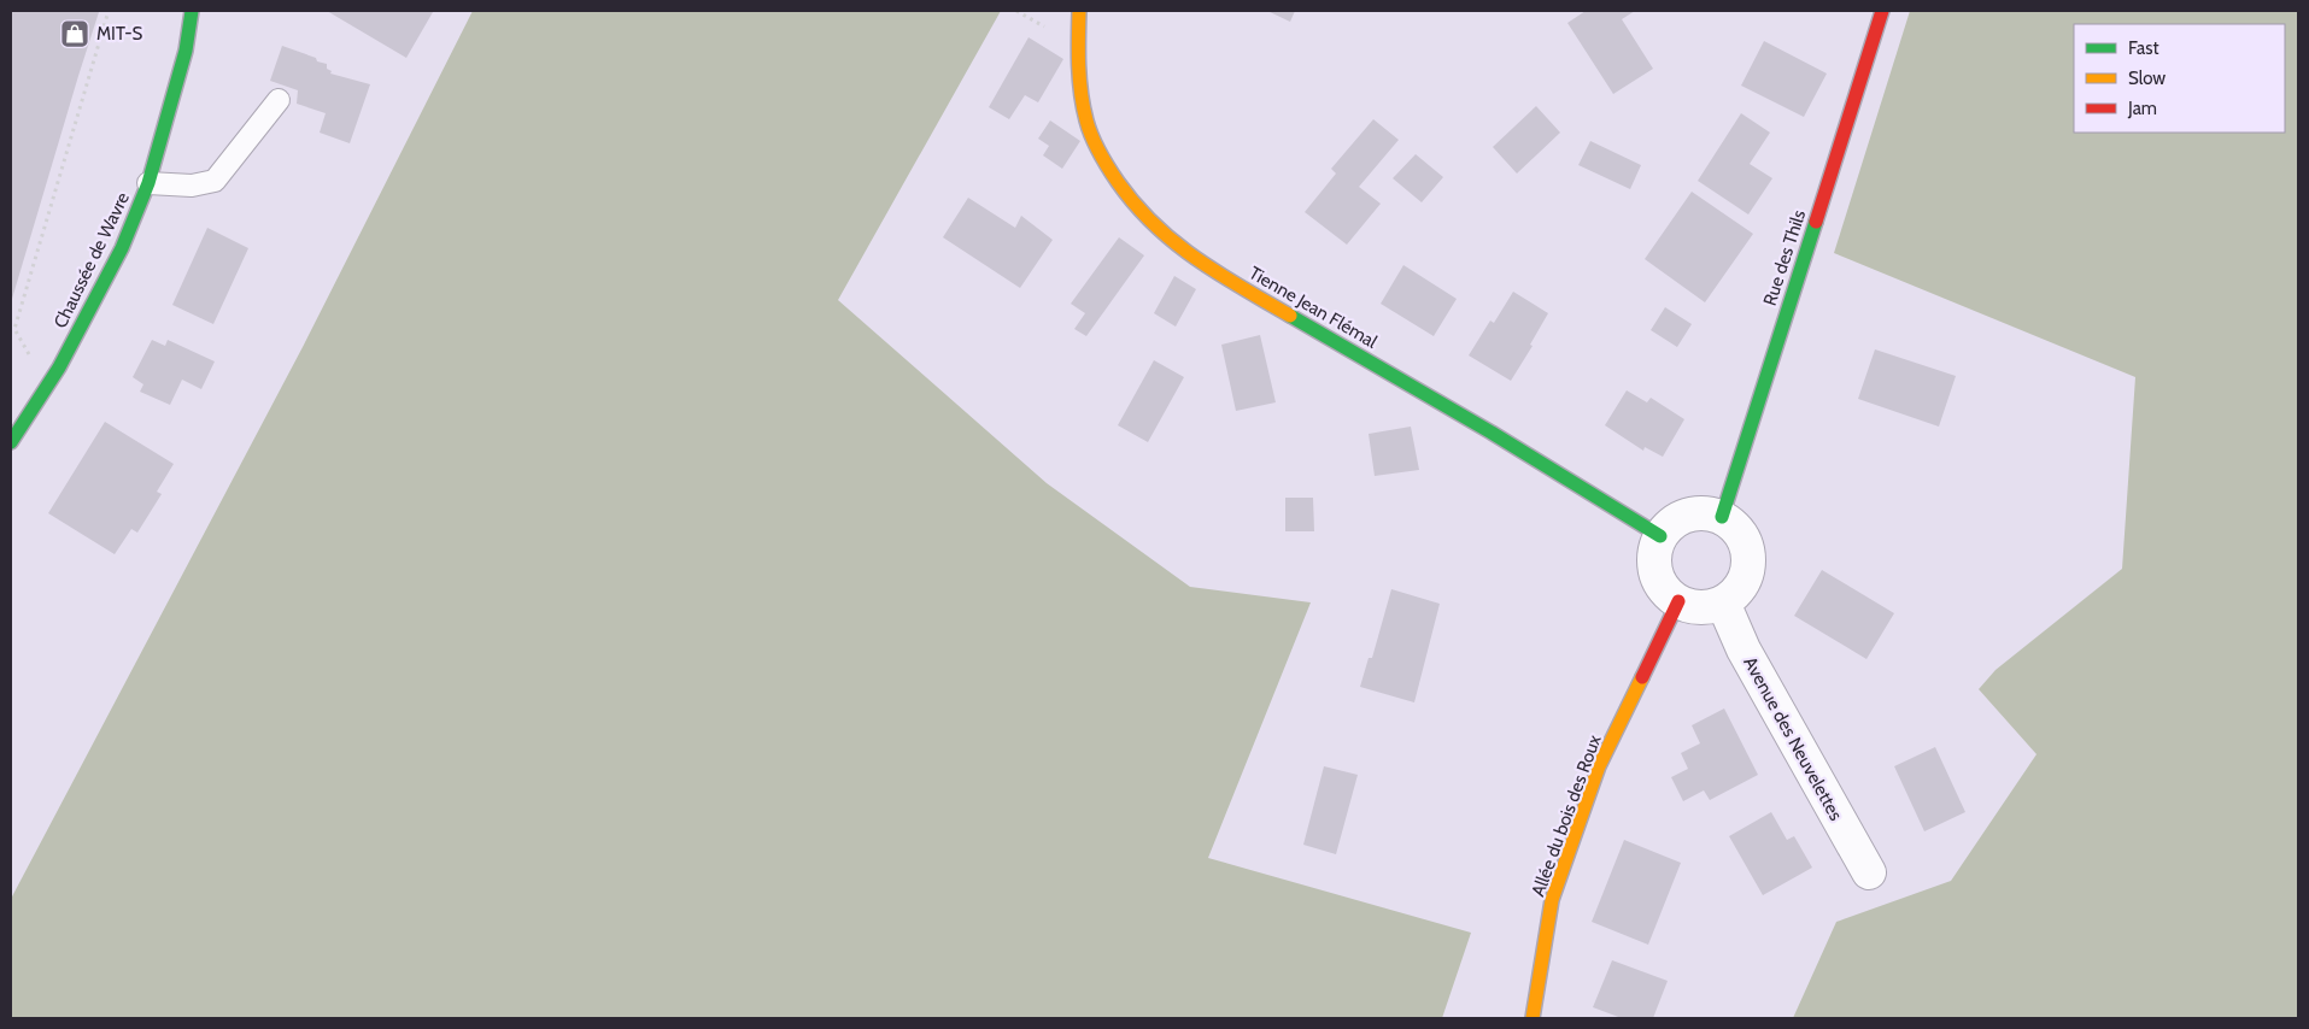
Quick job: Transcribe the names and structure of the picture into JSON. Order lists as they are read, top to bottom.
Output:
{
  "streets": {
    "street": [
      "Rue des Thils",
      "Chaussée de Wavre",
      "Tienne Jean Flémal",
      "Avenue des Neuvelettes",
      "Allée du bois des Roux"
    ]
  },
  "crossings": [
    ["Rue des Thils", "Tienne Jean Flémal"],
    ["Rue des Thils", "Avenue des Neuvelettes"],
    ["Rue des Thils", "Allée du bois des Roux"],
    ["Tienne Jean Flémal", "Avenue des Neuvelettes"],
    ["Tienne Jean Flémal", "Allée du bois des Roux"],
    ["Avenue des Neuvelettes", "Allée du bois des Roux"]
  ],
  "places": {
    "shop": ["MIT-S"]
  },
  "legend": ["Fast", "Slow", "Jam"]
}
